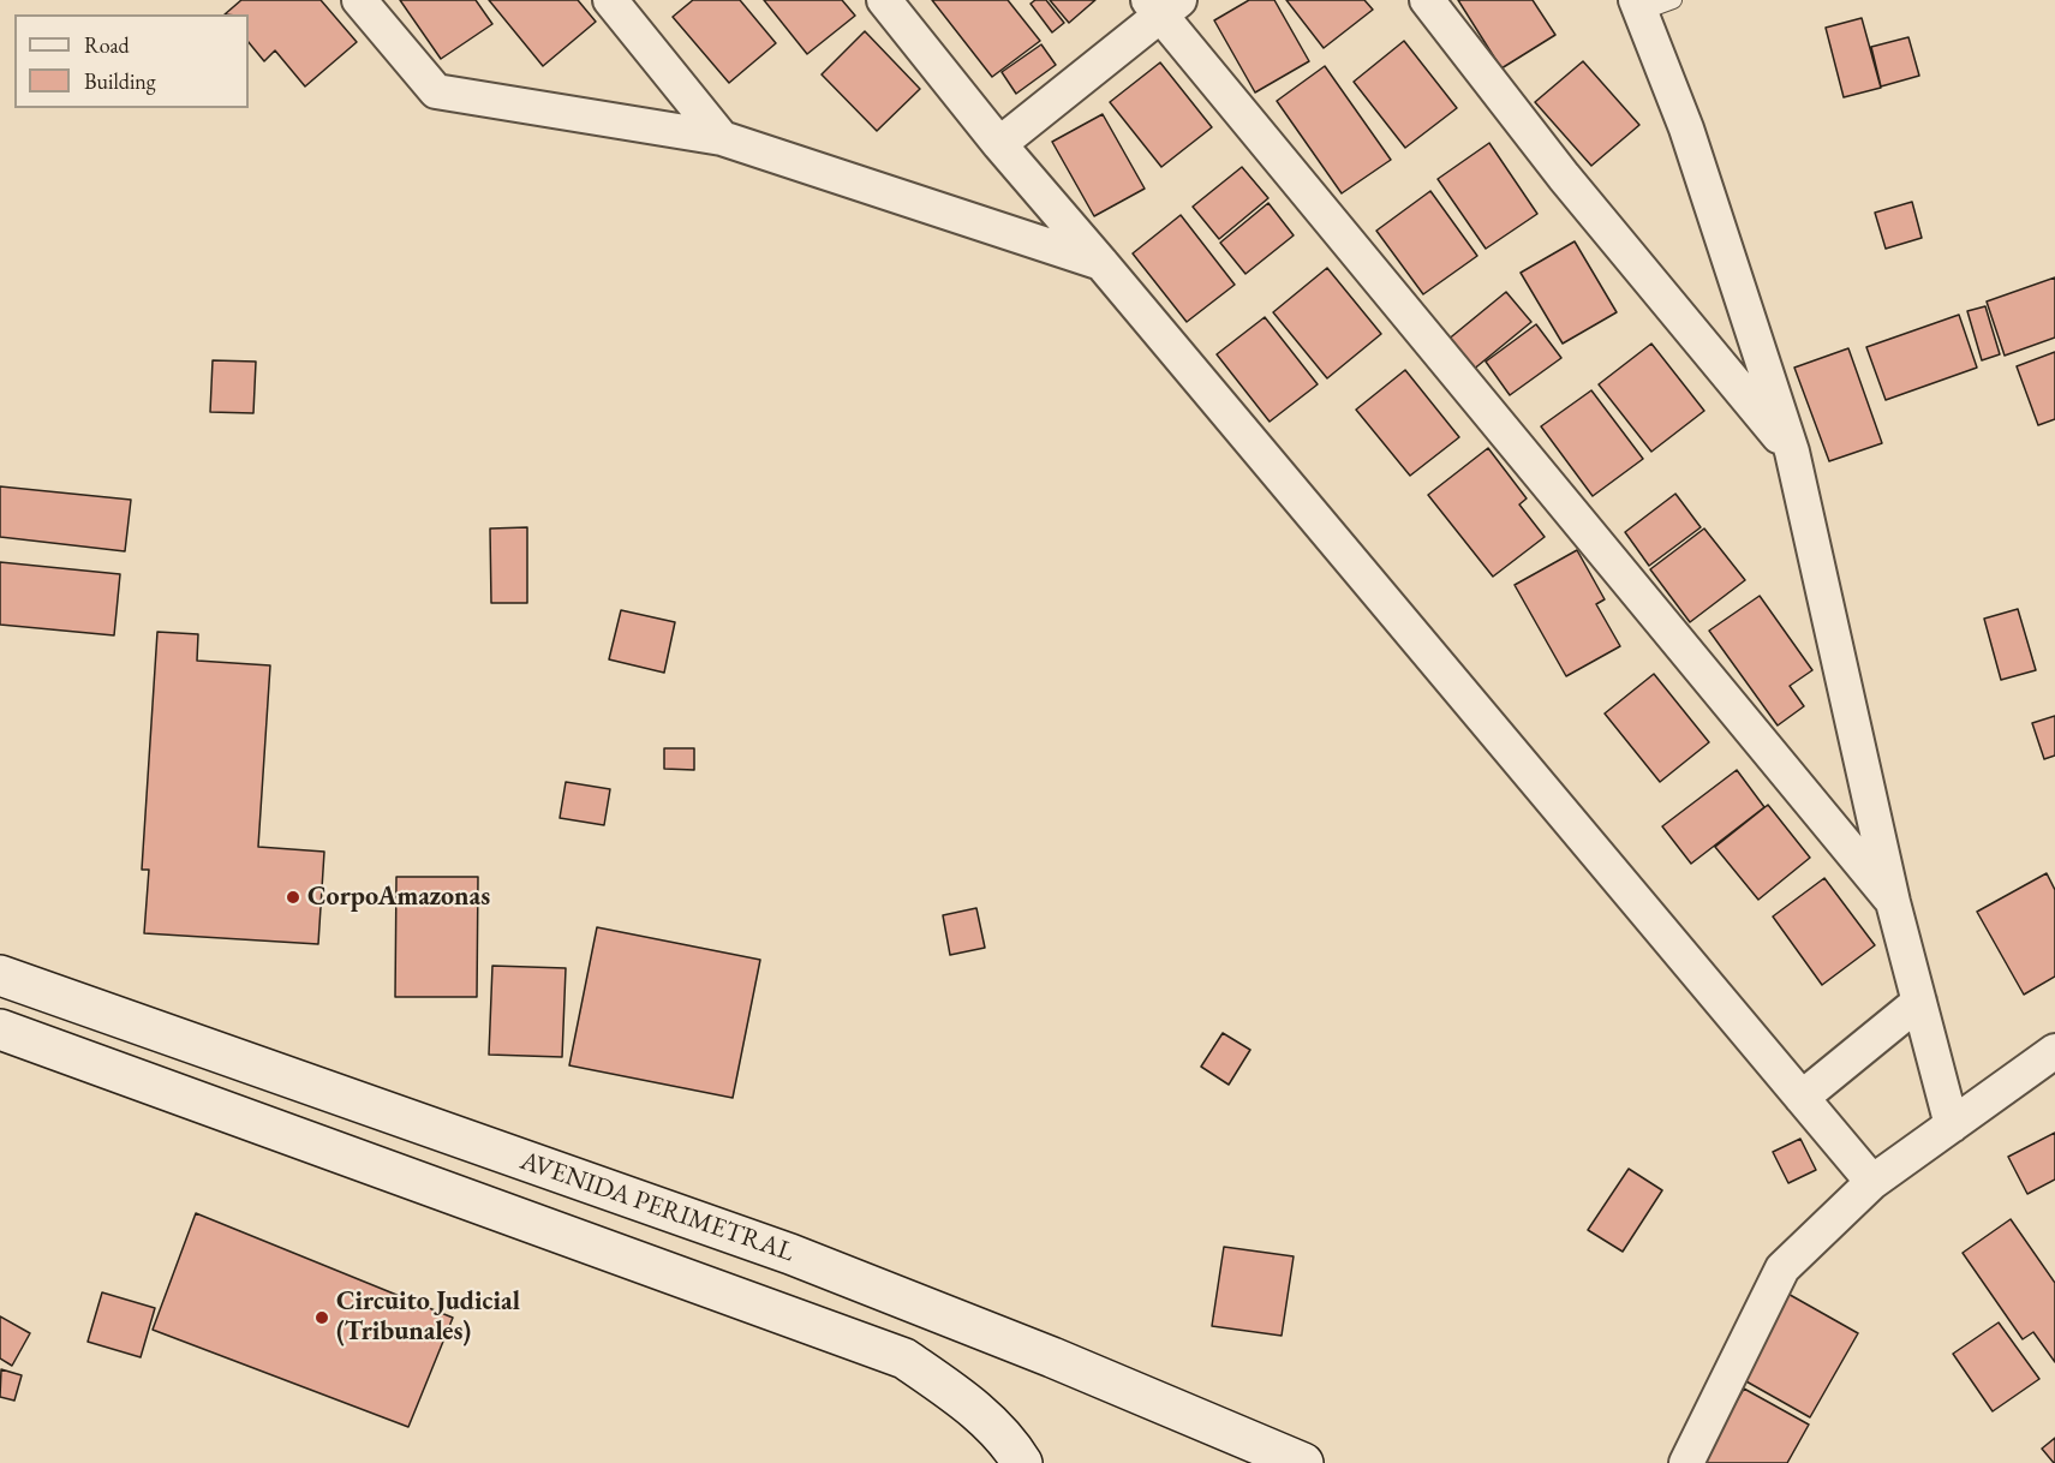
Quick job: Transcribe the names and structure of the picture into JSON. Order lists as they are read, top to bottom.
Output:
{
  "streets": {
    "main road": ["AVENIDA PERIMETRAL"]
  },
  "places": ["CorpoAmazonas", "Circuito Judicial (Tribunales)"],
  "legend": ["Road", "Building"]
}
